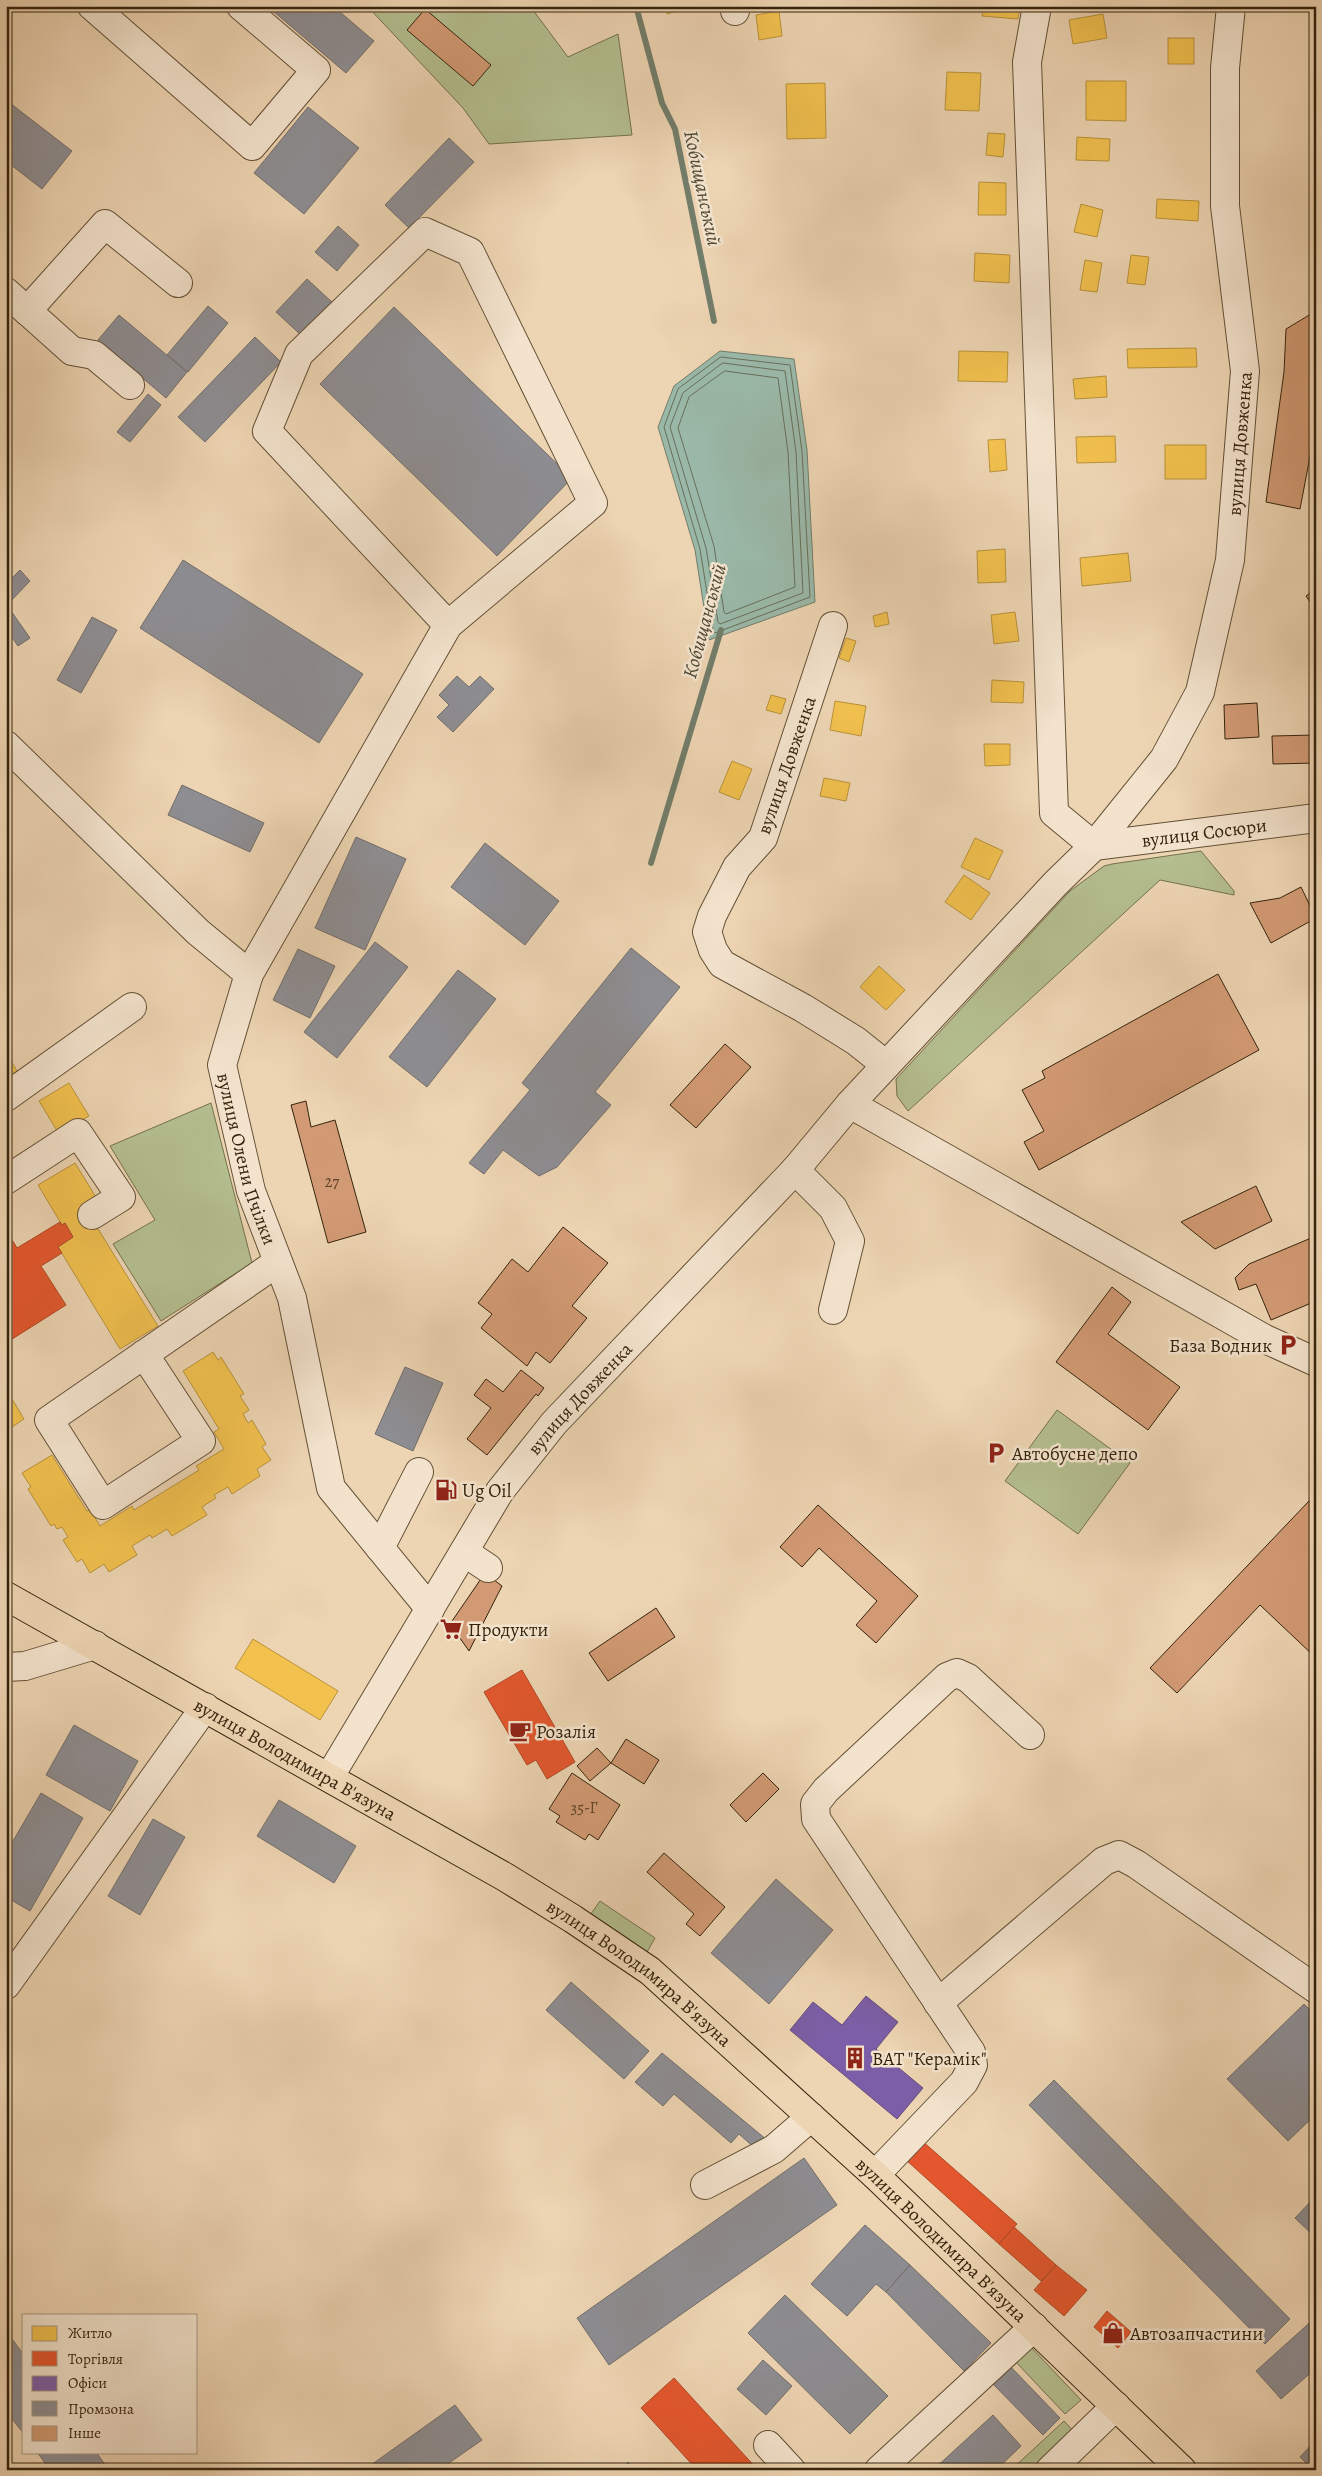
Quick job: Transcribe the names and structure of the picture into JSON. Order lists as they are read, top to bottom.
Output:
{
  "streets": {
    "main road": ["вулиця Володимира В'язуна"],
    "street": ["вулиця Довженка", "вулиця Сосюри", "вулиця Олени Пчілки"]
  },
  "crossings": [
    ["вулиця Довженка", "вулиця Сосюри"],
    ["вулиця Довженка", "вулиця Олени Пчілки"],
    ["вулиця Довженка", "вулиця Володимира В'язуна"]
  ],
  "water": ["Кобищанський"],
  "places": {
    "parking": ["База Водник", "Автобусне депо"],
    "fuel station": ["Ug Oil"],
    "supermarket": ["Продукти"],
    "cafe": ["Розалія"],
    "building": ["ВАТ \"Керамік\""],
    "shop": ["Автозапчастини"]
  },
  "house_numbers": ["27", "35-Г"],
  "legend": [
    "Житло",
    "Торгівля",
    "Офіси",
    "Промзона",
    "Інше"
  ]
}
